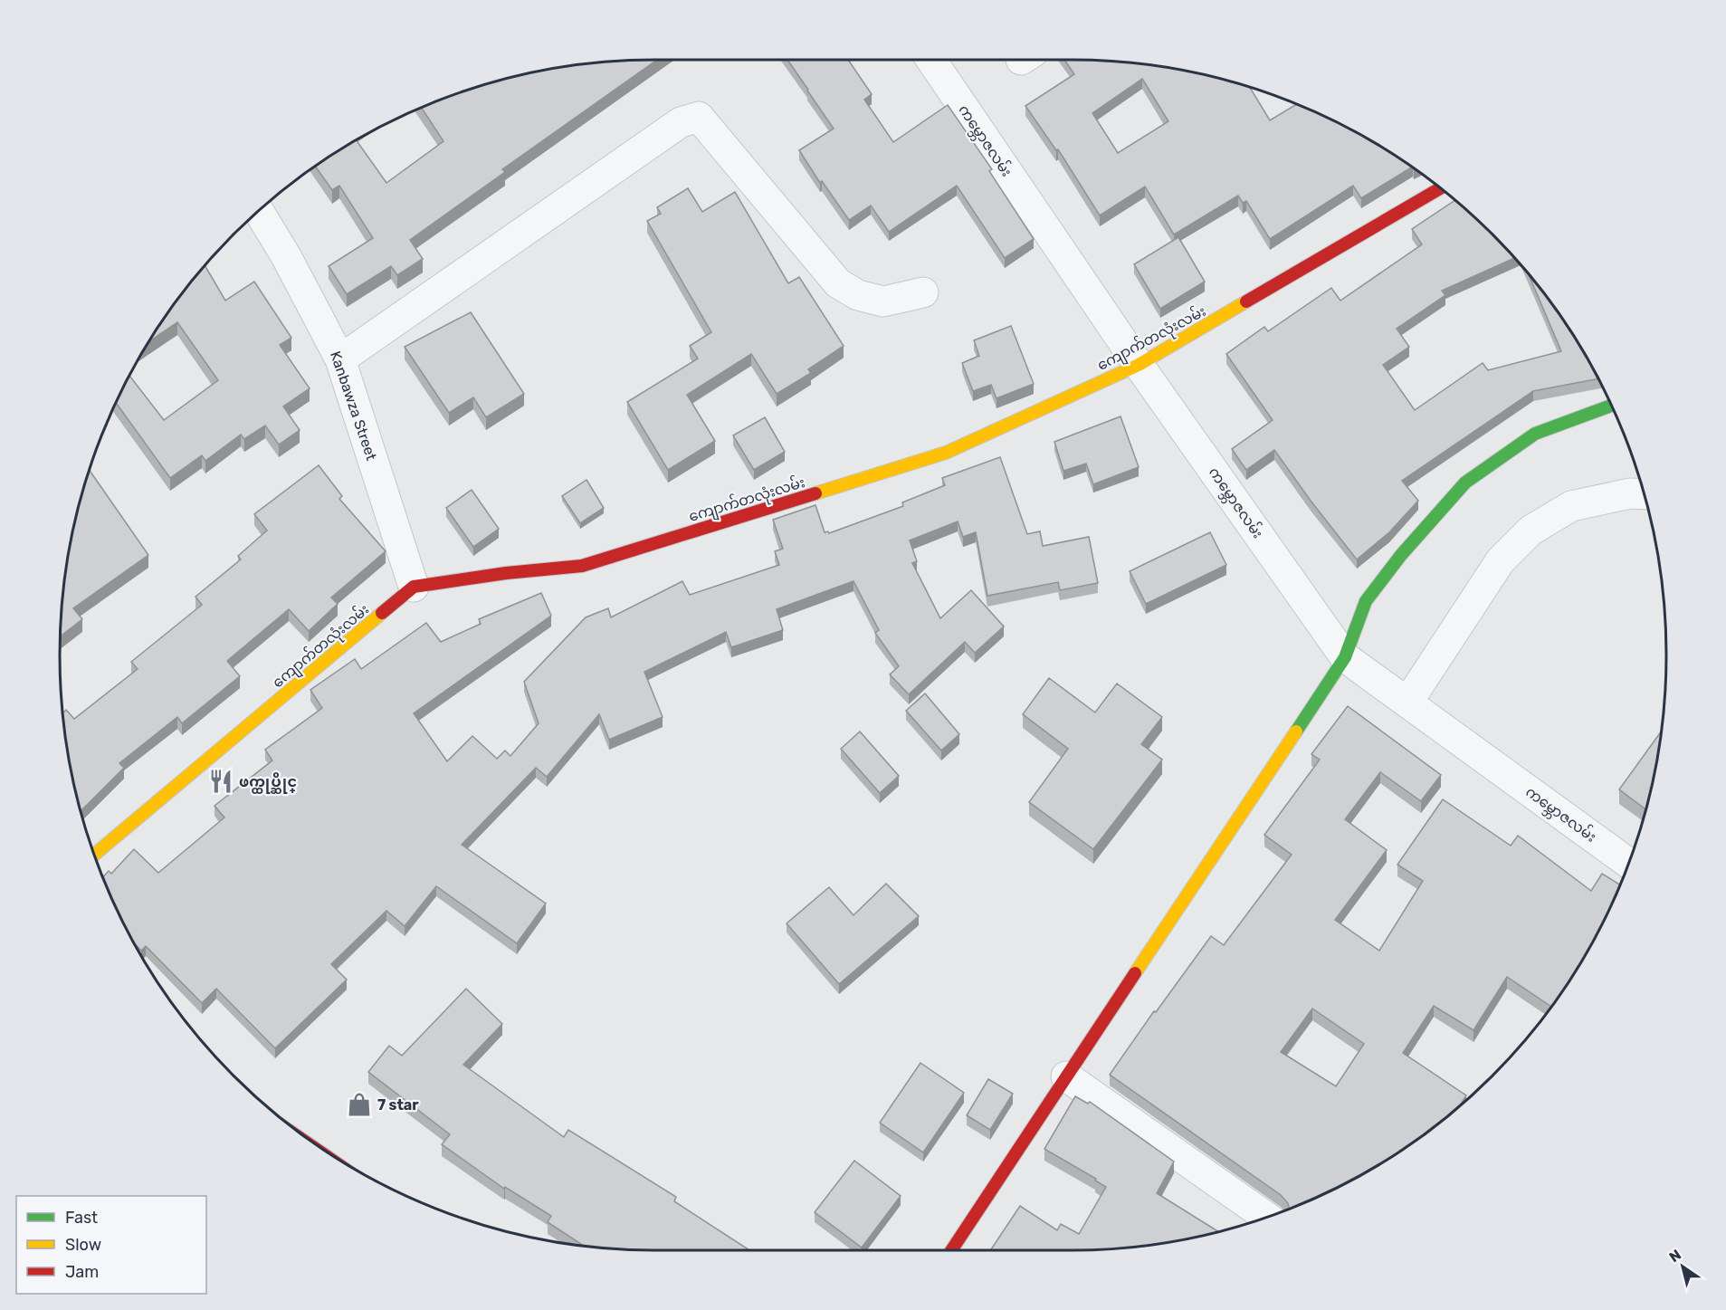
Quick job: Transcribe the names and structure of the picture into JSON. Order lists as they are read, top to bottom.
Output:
{
  "streets": {
    "street": ["ကမ္ဘောဇလမ်း", "ကျောက်တလုံးလမ်း", "Kanbawza Street"]
  },
  "crossings": [
    ["ကမ္ဘောဇလမ်း", "ကျောက်တလုံးလမ်း"],
    ["ကျောက်တလုံးလမ်း", "Kanbawza Street"]
  ],
  "places": {
    "restaurant": ["ဖက္ထုပ္ဆိုင္"],
    "shop": ["7 star"]
  },
  "legend": ["Fast", "Slow", "Jam"],
  "north": "top left"
}
